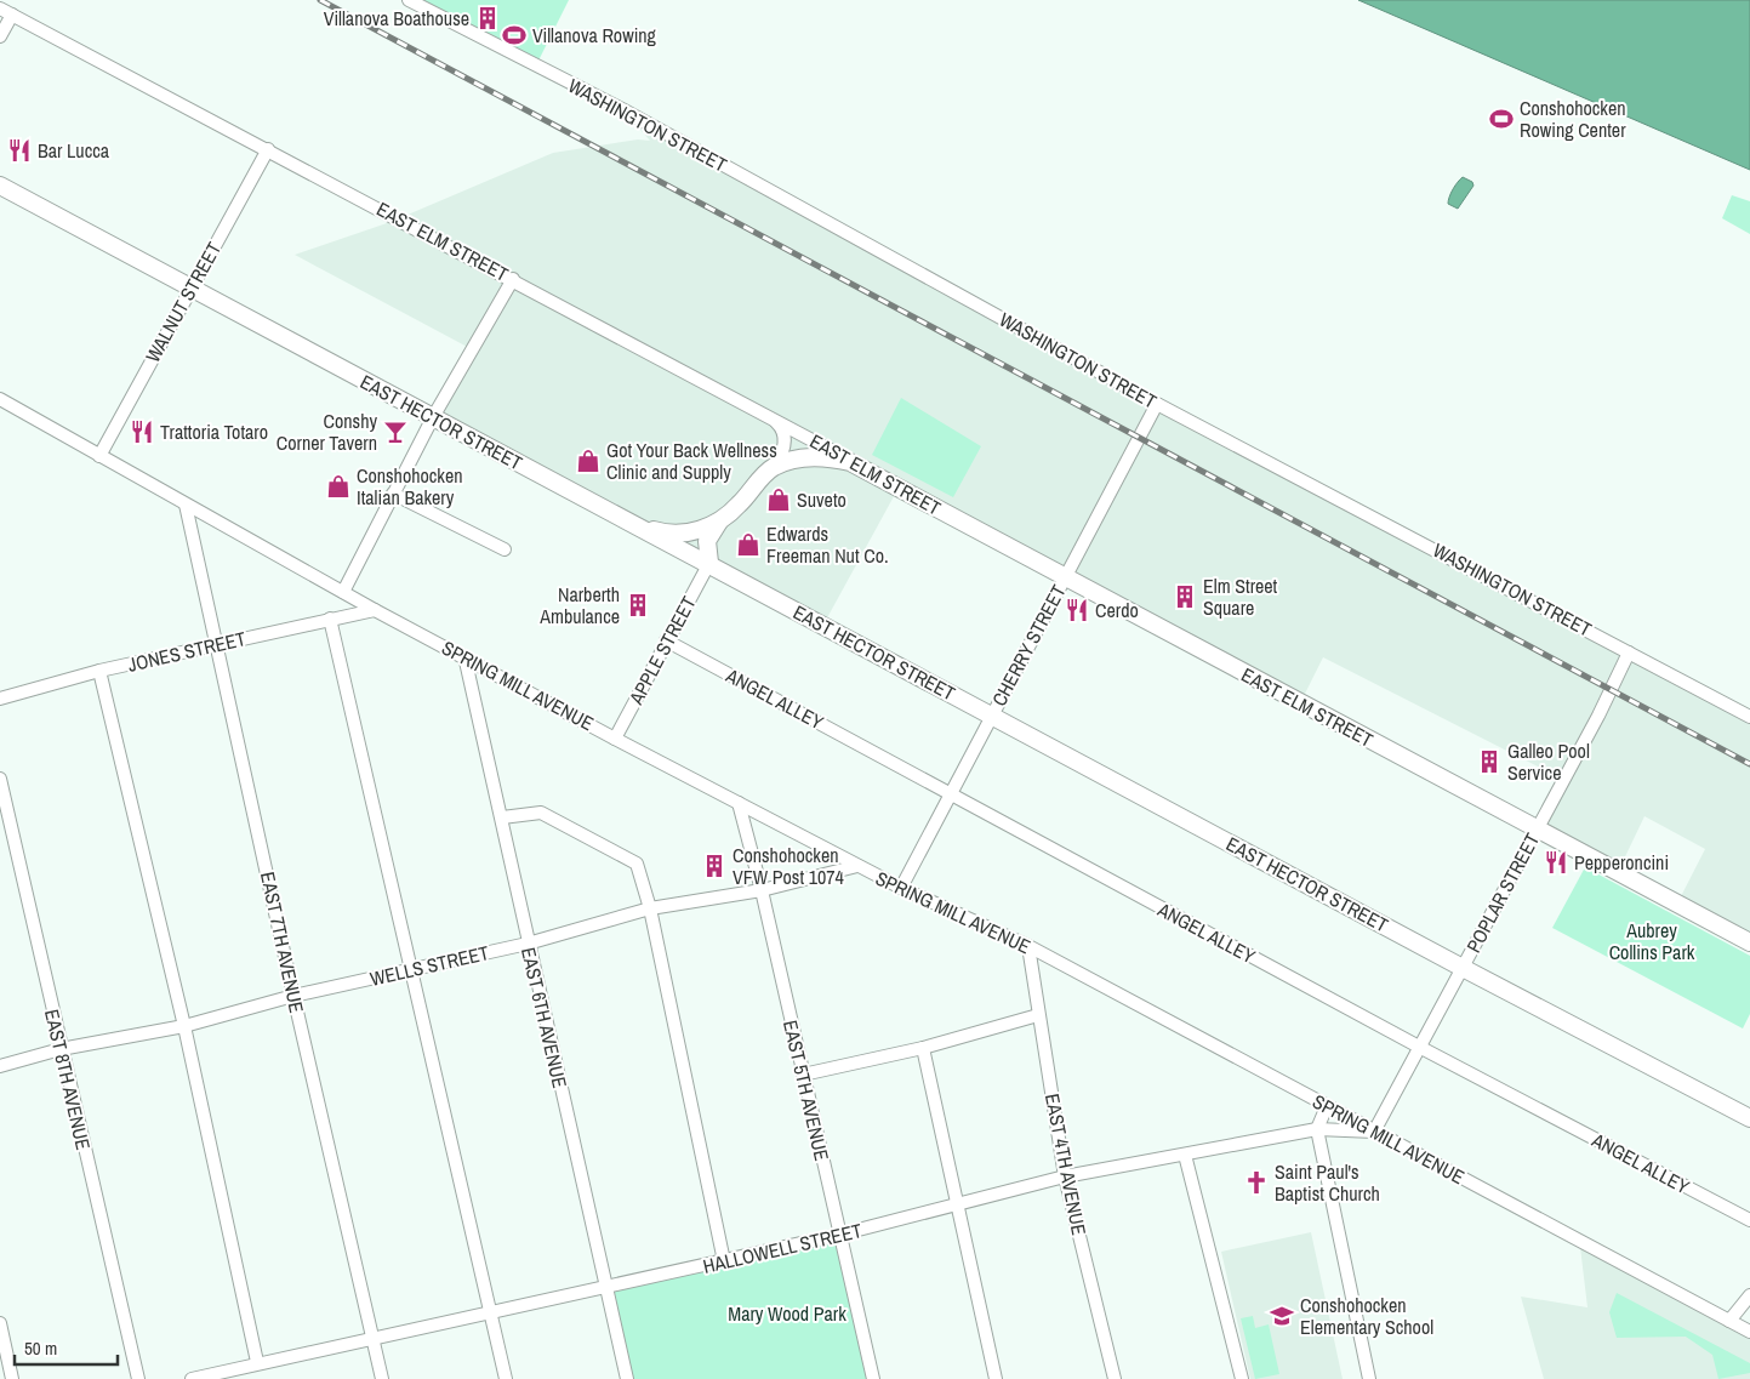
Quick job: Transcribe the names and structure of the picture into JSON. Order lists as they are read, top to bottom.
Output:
{
  "streets": {
    "main road": ["EAST ELM STREET", "EAST HECTOR STREET"],
    "street": [
      "WASHINGTON STREET",
      "WALNUT STREET",
      "CHERRY STREET",
      "APPLE STREET",
      "JONES STREET",
      "SPRING MILL AVENUE",
      "ANGEL ALLEY",
      "POPLAR STREET",
      "EAST 7TH AVENUE",
      "WELLS STREET",
      "EAST 6TH AVENUE",
      "EAST 8TH AVENUE",
      "EAST 5TH AVENUE",
      "EAST 4TH AVENUE",
      "HALLOWELL STREET"
    ]
  },
  "crossings": [
    ["WASHINGTON STREET", "CHERRY STREET"],
    ["WASHINGTON STREET", "POPLAR STREET"],
    ["EAST ELM STREET", "WALNUT STREET"],
    ["EAST ELM STREET", "CHERRY STREET"],
    ["EAST ELM STREET", "POPLAR STREET"],
    ["WALNUT STREET", "EAST HECTOR STREET"],
    ["WALNUT STREET", "SPRING MILL AVENUE"],
    ["EAST HECTOR STREET", "CHERRY STREET"],
    ["EAST HECTOR STREET", "APPLE STREET"],
    ["EAST HECTOR STREET", "POPLAR STREET"],
    ["CHERRY STREET", "SPRING MILL AVENUE"],
    ["CHERRY STREET", "ANGEL ALLEY"],
    ["APPLE STREET", "SPRING MILL AVENUE"],
    ["APPLE STREET", "ANGEL ALLEY"],
    ["JONES STREET", "SPRING MILL AVENUE"],
    ["JONES STREET", "EAST 7TH AVENUE"],
    ["SPRING MILL AVENUE", "POPLAR STREET"],
    ["SPRING MILL AVENUE", "EAST 7TH AVENUE"],
    ["SPRING MILL AVENUE", "WELLS STREET"],
    ["SPRING MILL AVENUE", "EAST 6TH AVENUE"],
    ["SPRING MILL AVENUE", "EAST 5TH AVENUE"],
    ["SPRING MILL AVENUE", "EAST 4TH AVENUE"],
    ["SPRING MILL AVENUE", "HALLOWELL STREET"],
    ["ANGEL ALLEY", "POPLAR STREET"],
    ["POPLAR STREET", "HALLOWELL STREET"],
    ["EAST 7TH AVENUE", "WELLS STREET"],
    ["EAST 7TH AVENUE", "HALLOWELL STREET"],
    ["WELLS STREET", "EAST 6TH AVENUE"],
    ["WELLS STREET", "EAST 8TH AVENUE"],
    ["WELLS STREET", "EAST 5TH AVENUE"],
    ["EAST 6TH AVENUE", "HALLOWELL STREET"],
    ["EAST 5TH AVENUE", "HALLOWELL STREET"],
    ["EAST 4TH AVENUE", "HALLOWELL STREET"]
  ],
  "parks": ["Aubrey Collins Park", "Mary Wood Park"],
  "places": {
    "building": [
      "Villanova Boathouse",
      "Elm Street Square",
      "Narberth Ambulance",
      "Galleo Pool Service",
      "Conshohocken VFW Post 1074"
    ],
    "sports": ["Villanova Rowing", "Conshohocken Rowing Center"],
    "restaurant": [
      "Bar Lucca",
      "Trattoria Totaro",
      "Cerdo",
      "Pepperoncini"
    ],
    "bar": ["Conshy Corner Tavern"],
    "shop": [
      "Got Your Back Wellness Clinic and Supply",
      "Conshohocken Italian Bakery",
      "Suveto",
      "Edwards Freeman Nut Co."
    ],
    "church": ["Saint Paul's Baptist Church"],
    "school or university": ["Conshohocken Elementary School"]
  },
  "scale_bar": "50 m"
}
